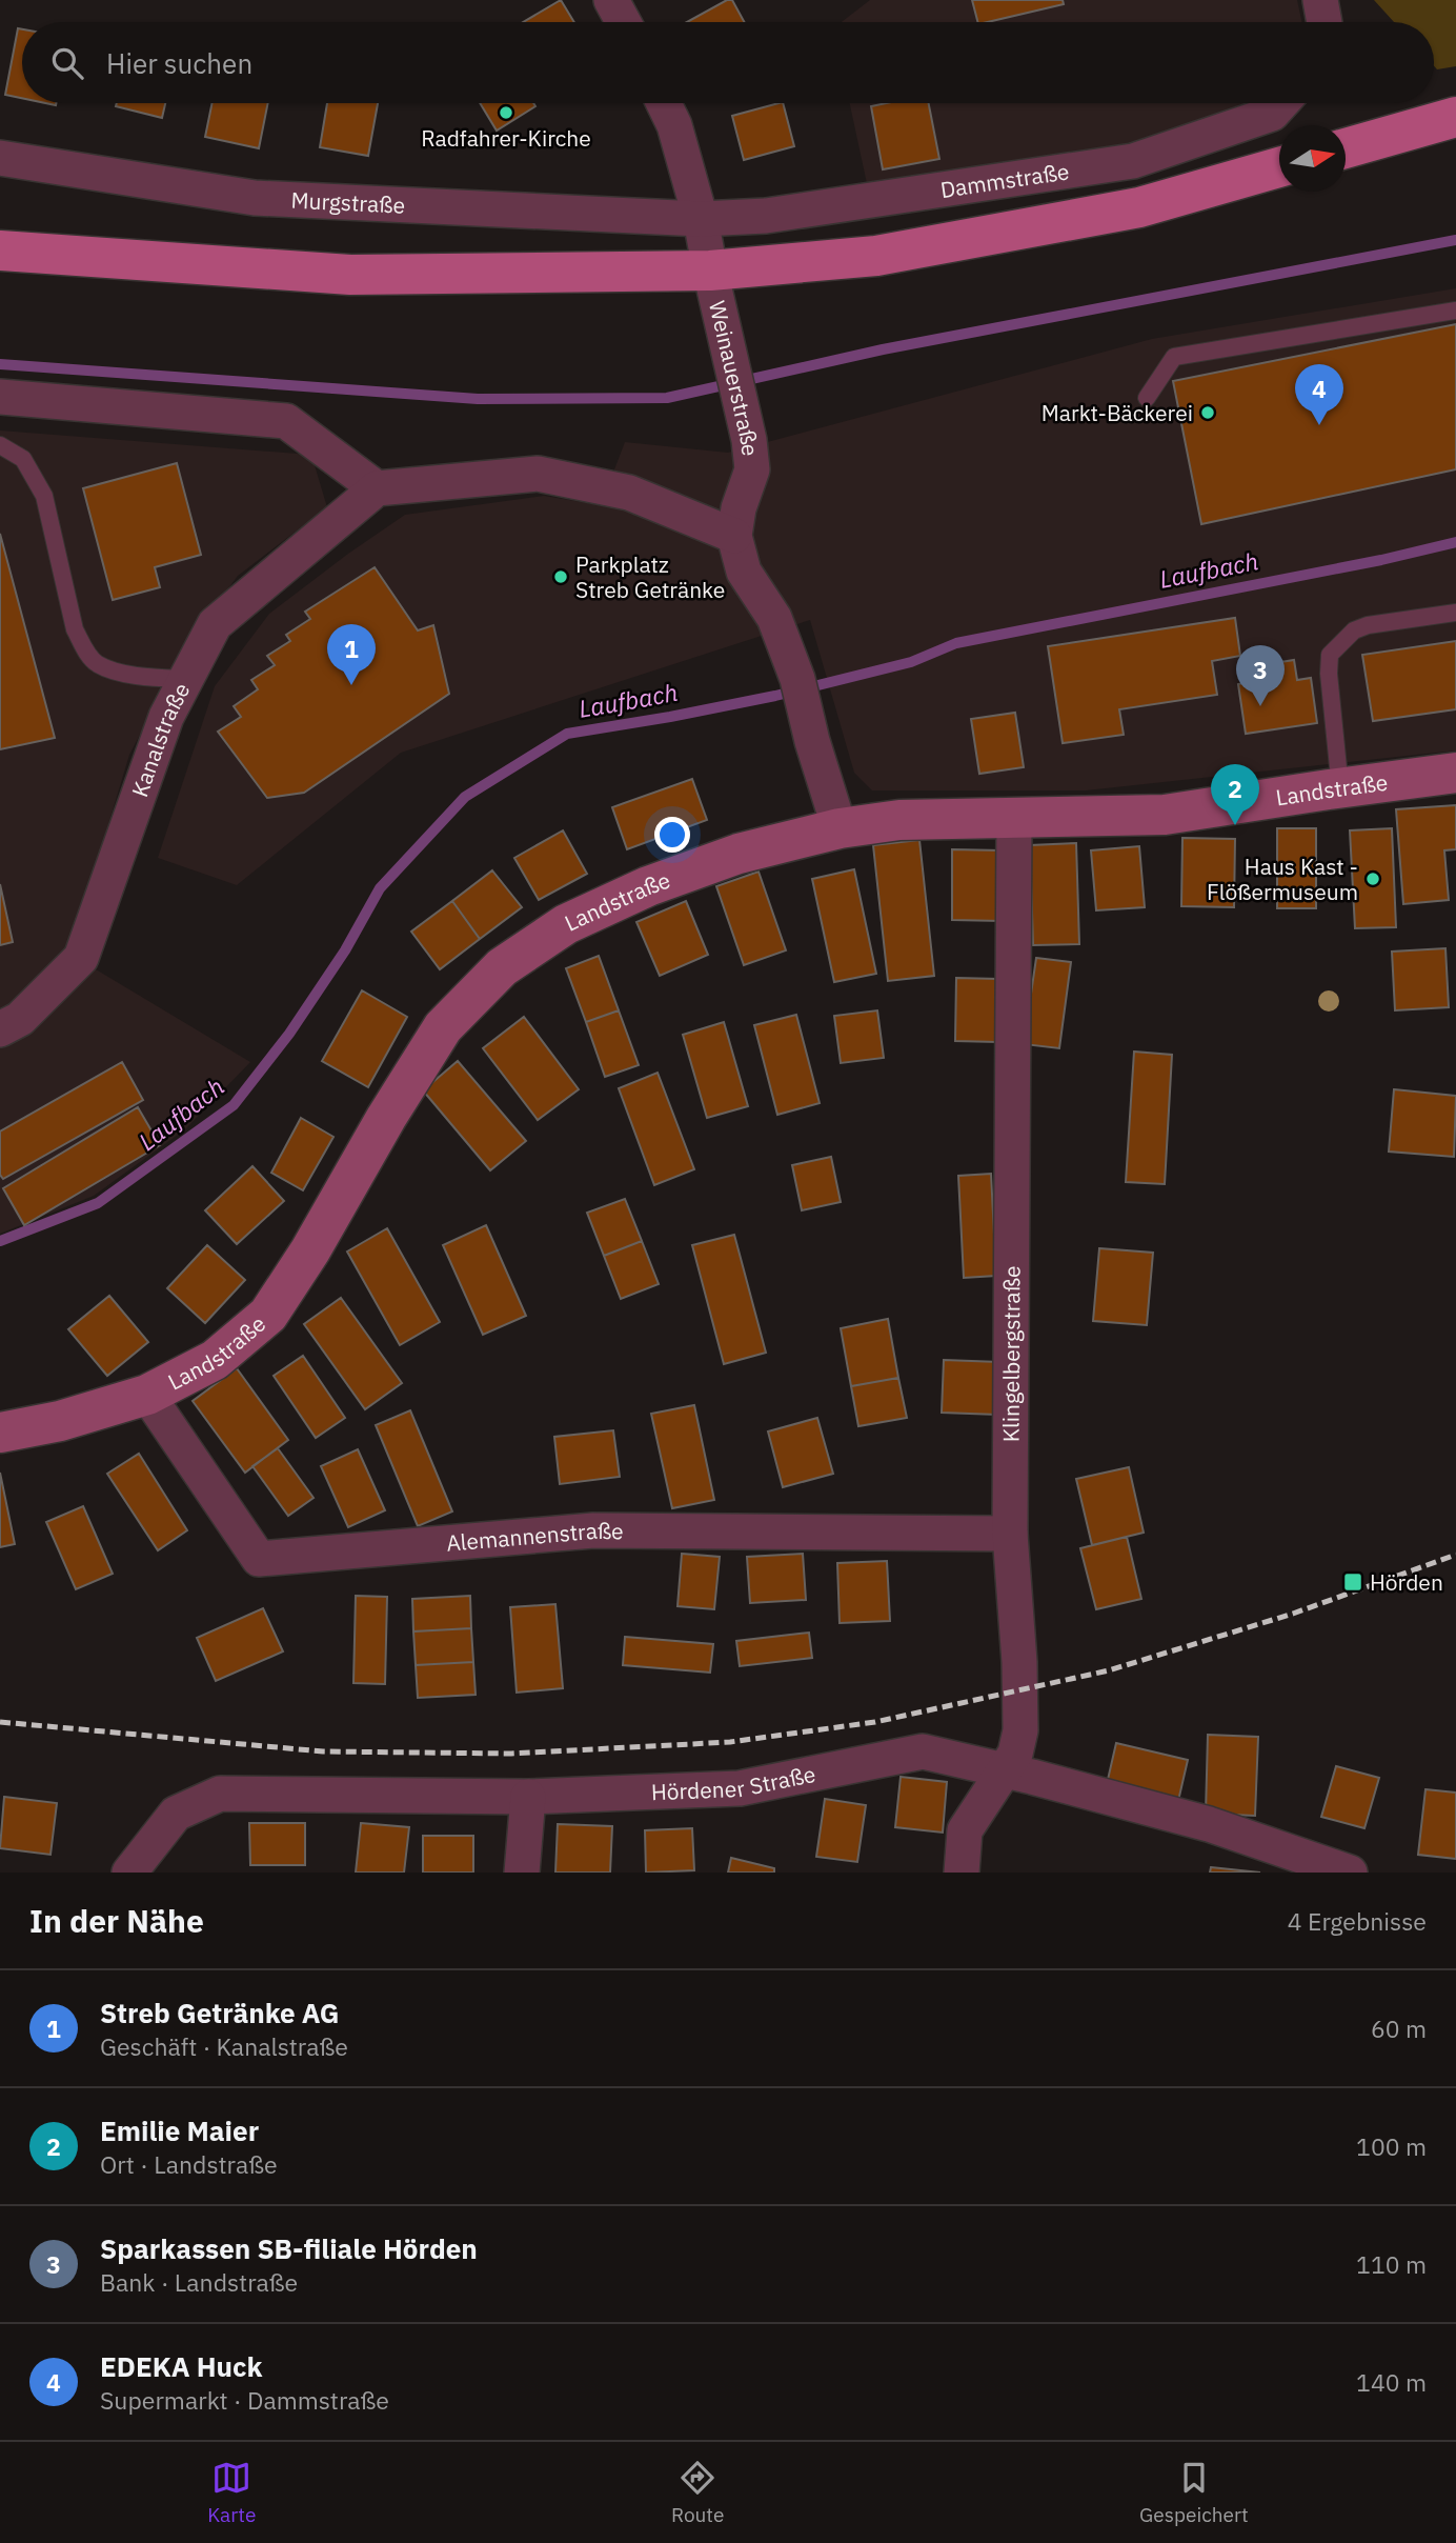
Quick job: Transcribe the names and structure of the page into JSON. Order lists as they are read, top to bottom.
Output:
{
  "streets": {
    "street": [
      "Dammstraße",
      "Murgstraße",
      "Weinauerstraße",
      "Kanalstraße",
      "Landstraße",
      "Klingelbergstraße",
      "Alemannenstraße",
      "Hördener Straße"
    ]
  },
  "crossings": [
    ["Dammstraße", "Murgstraße"],
    ["Dammstraße", "Weinauerstraße"],
    ["Murgstraße", "Weinauerstraße"],
    ["Weinauerstraße", "Landstraße"],
    ["Landstraße", "Klingelbergstraße"],
    ["Landstraße", "Alemannenstraße"],
    ["Klingelbergstraße", "Alemannenstraße"],
    ["Klingelbergstraße", "Hördener Straße"]
  ],
  "water": ["Laufbach"],
  "places": {
    "other": [
      "Radfahrer-Kirche",
      "Markt-Bäckerei",
      "Parkplatz Streb Getränke",
      "Haus Kast - Flößermuseum"
    ],
    "transit": ["Hörden"]
  },
  "north": "right",
  "page": {
    "search": "Hier suchen",
    "pins": [
      "4",
      "1",
      "3",
      "2"
    ],
    "heading": ["In der Nähe", "4 Ergebnisse"],
    "list": [
      {
        "mark": "1",
        "name": "Streb Getränke AG",
        "note": "Geschäft · Kanalstraße",
        "value": "60 m"
      },
      {
        "mark": "2",
        "name": "Emilie Maier",
        "note": "Ort · Landstraße",
        "value": "100 m"
      },
      {
        "mark": "3",
        "name": "Sparkassen SB-filiale Hörden",
        "note": "Bank · Landstraße",
        "value": "110 m"
      },
      {
        "mark": "4",
        "name": "EDEKA Huck",
        "note": "Supermarkt · Dammstraße",
        "value": "140 m"
      }
    ],
    "nav": ["Karte", "Route", "Gespeichert"]
  }
}
